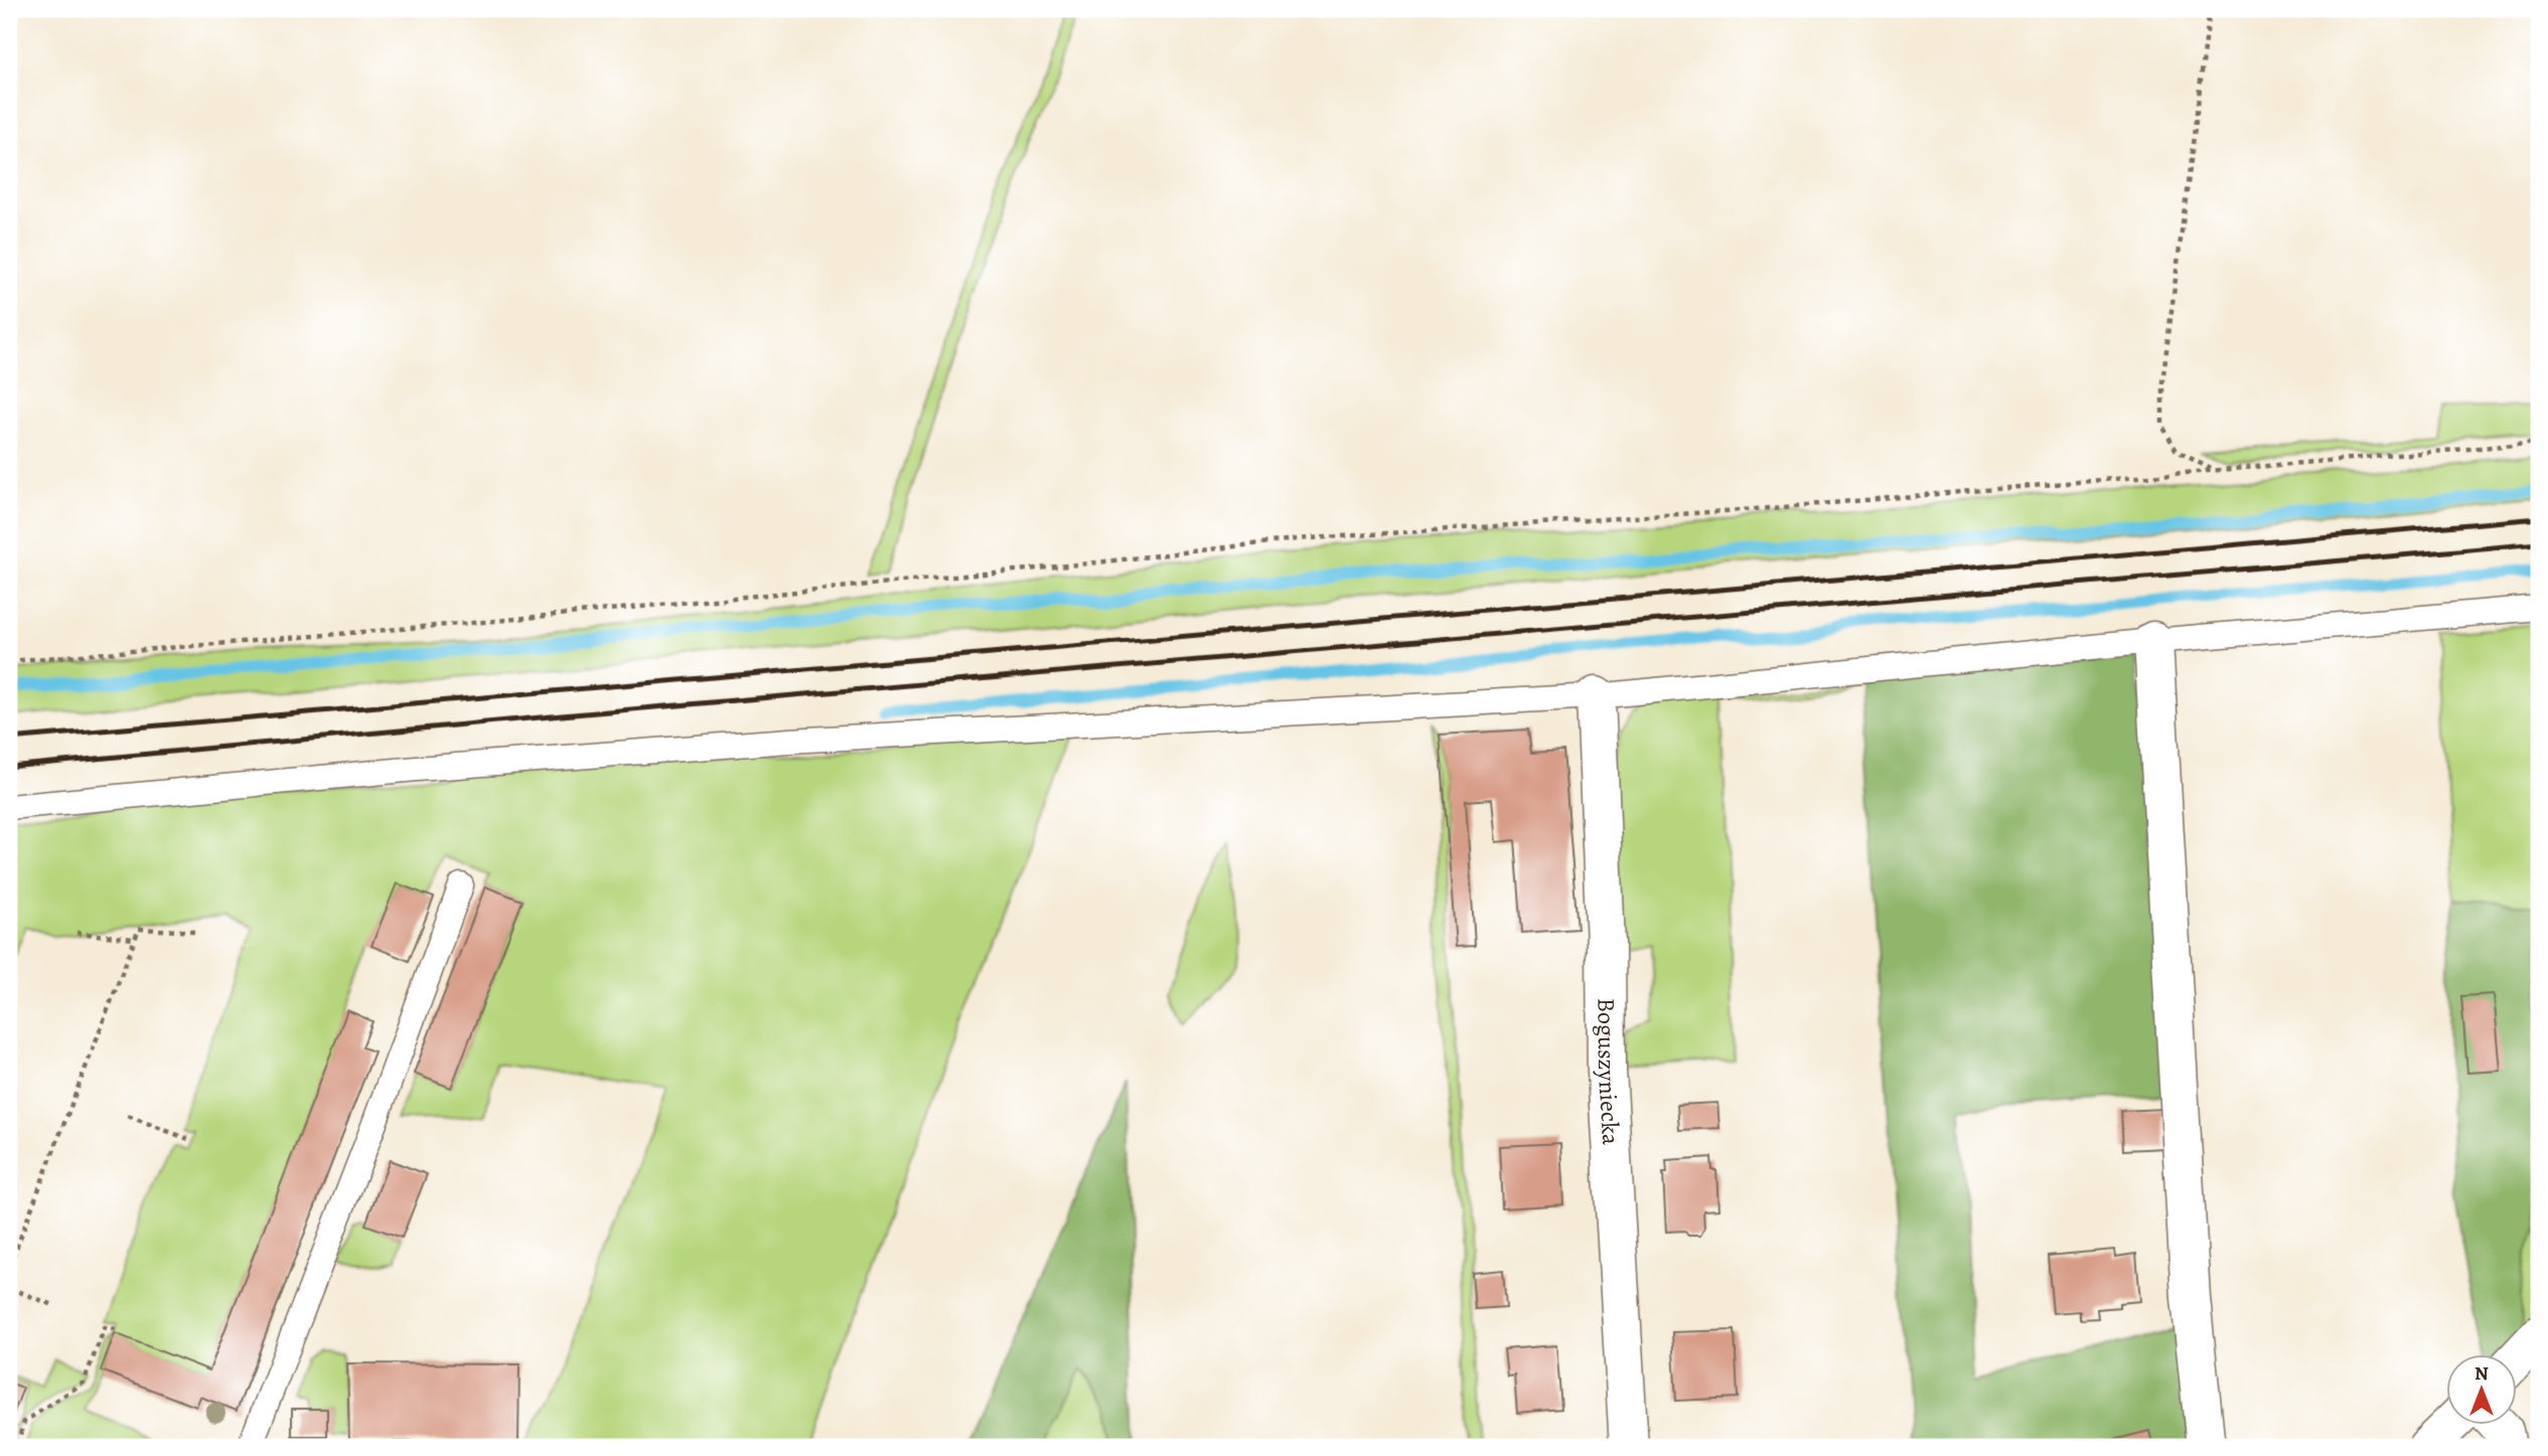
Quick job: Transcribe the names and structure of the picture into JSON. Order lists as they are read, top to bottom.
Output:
{
  "streets": {
    "street": ["Boguszyniecka"]
  },
  "north": "top"
}
